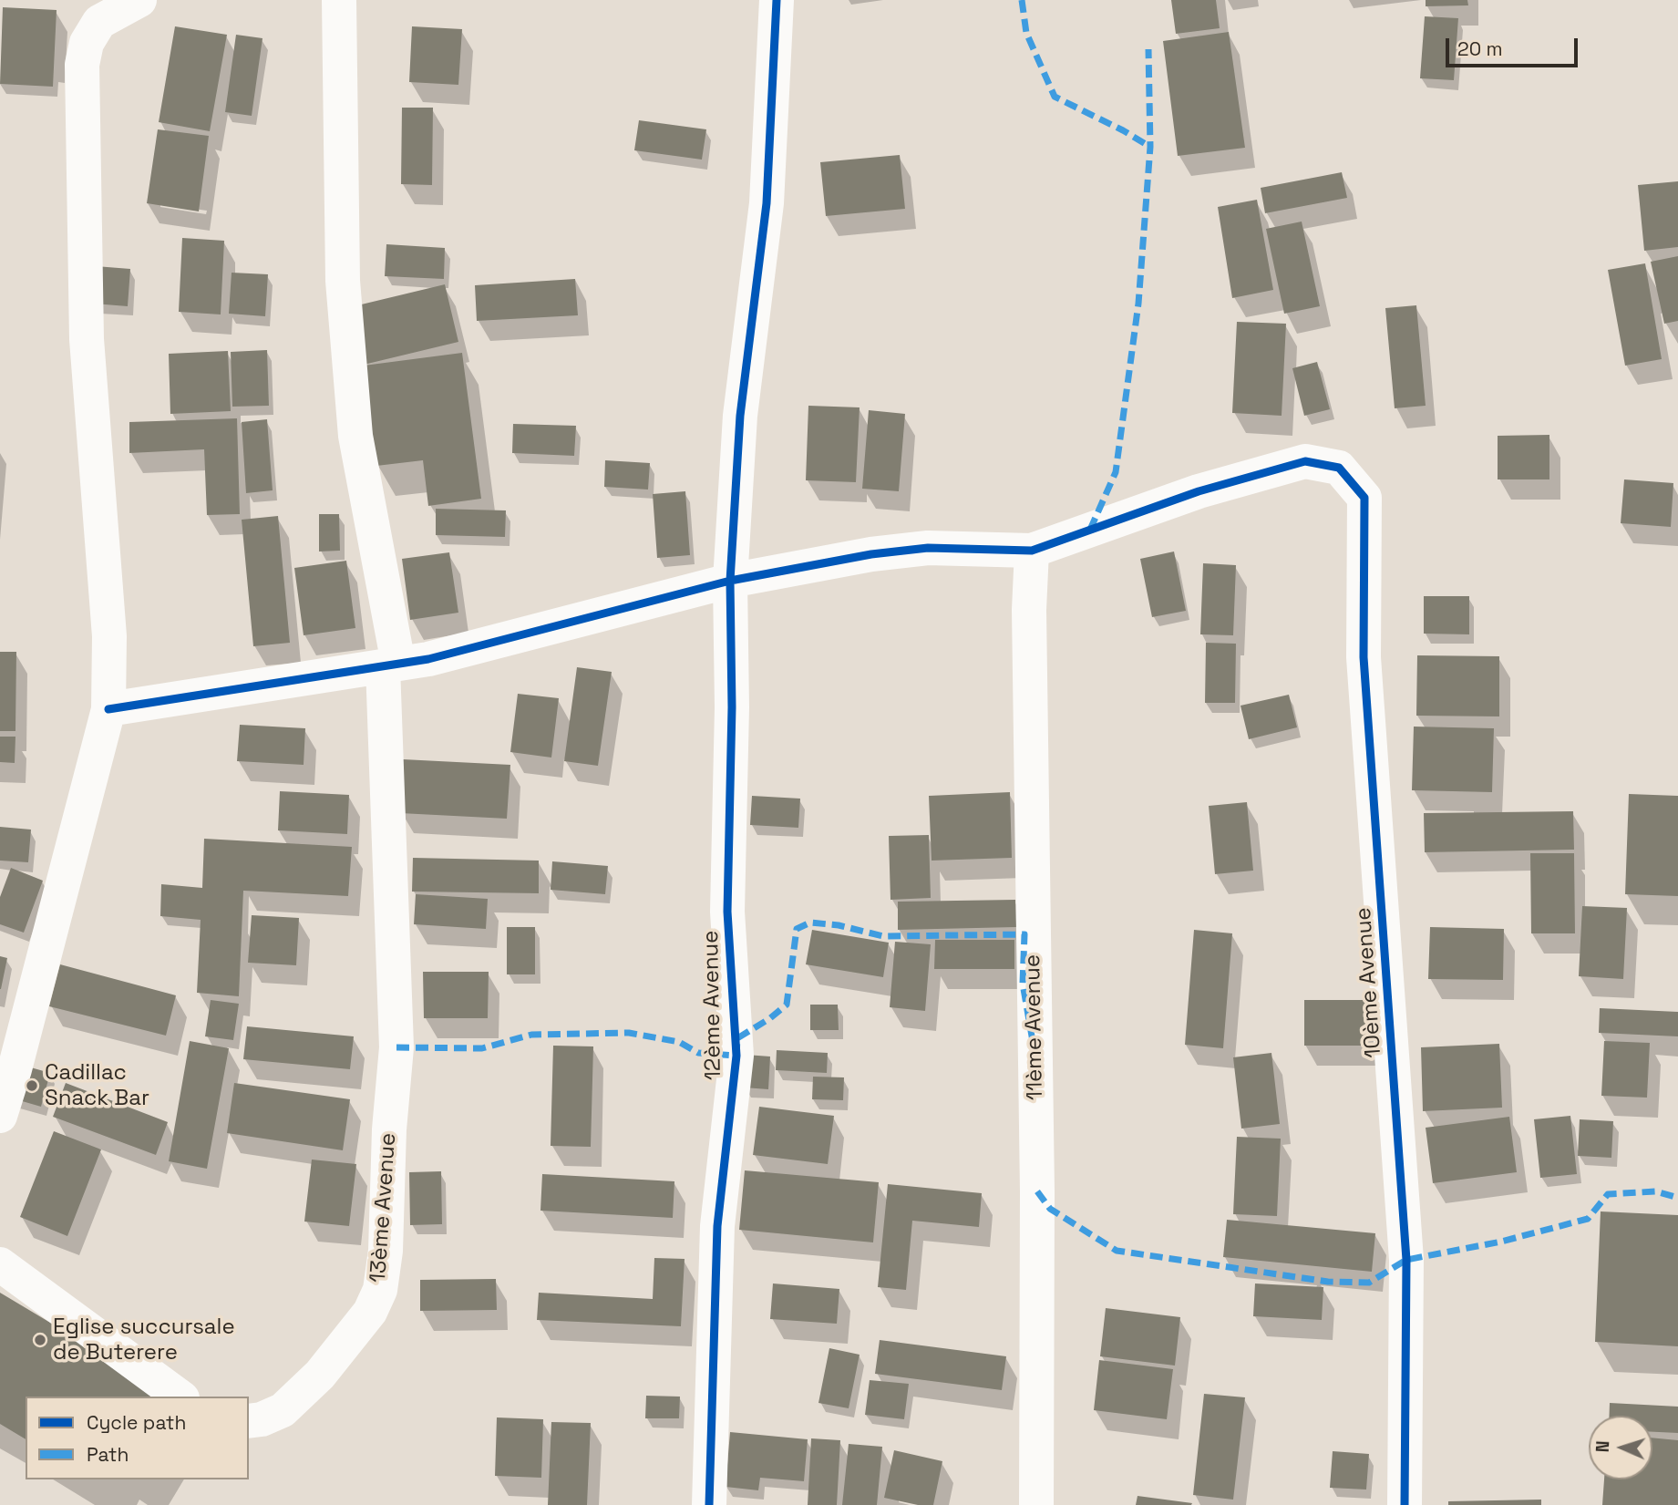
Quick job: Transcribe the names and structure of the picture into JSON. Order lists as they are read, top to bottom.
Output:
{
  "streets": {
    "street": [
      "10ème Avenue",
      "12ème Avenue",
      "11ème Avenue",
      "13ème Avenue"
    ]
  },
  "crossings": [
    ["10ème Avenue", "11ème Avenue"]
  ],
  "places": ["Cadillac Snack Bar", "Eglise succursale de Buterere"],
  "legend": ["Cycle path", "Path"],
  "scale_bar": "20 m",
  "north": "left"
}
